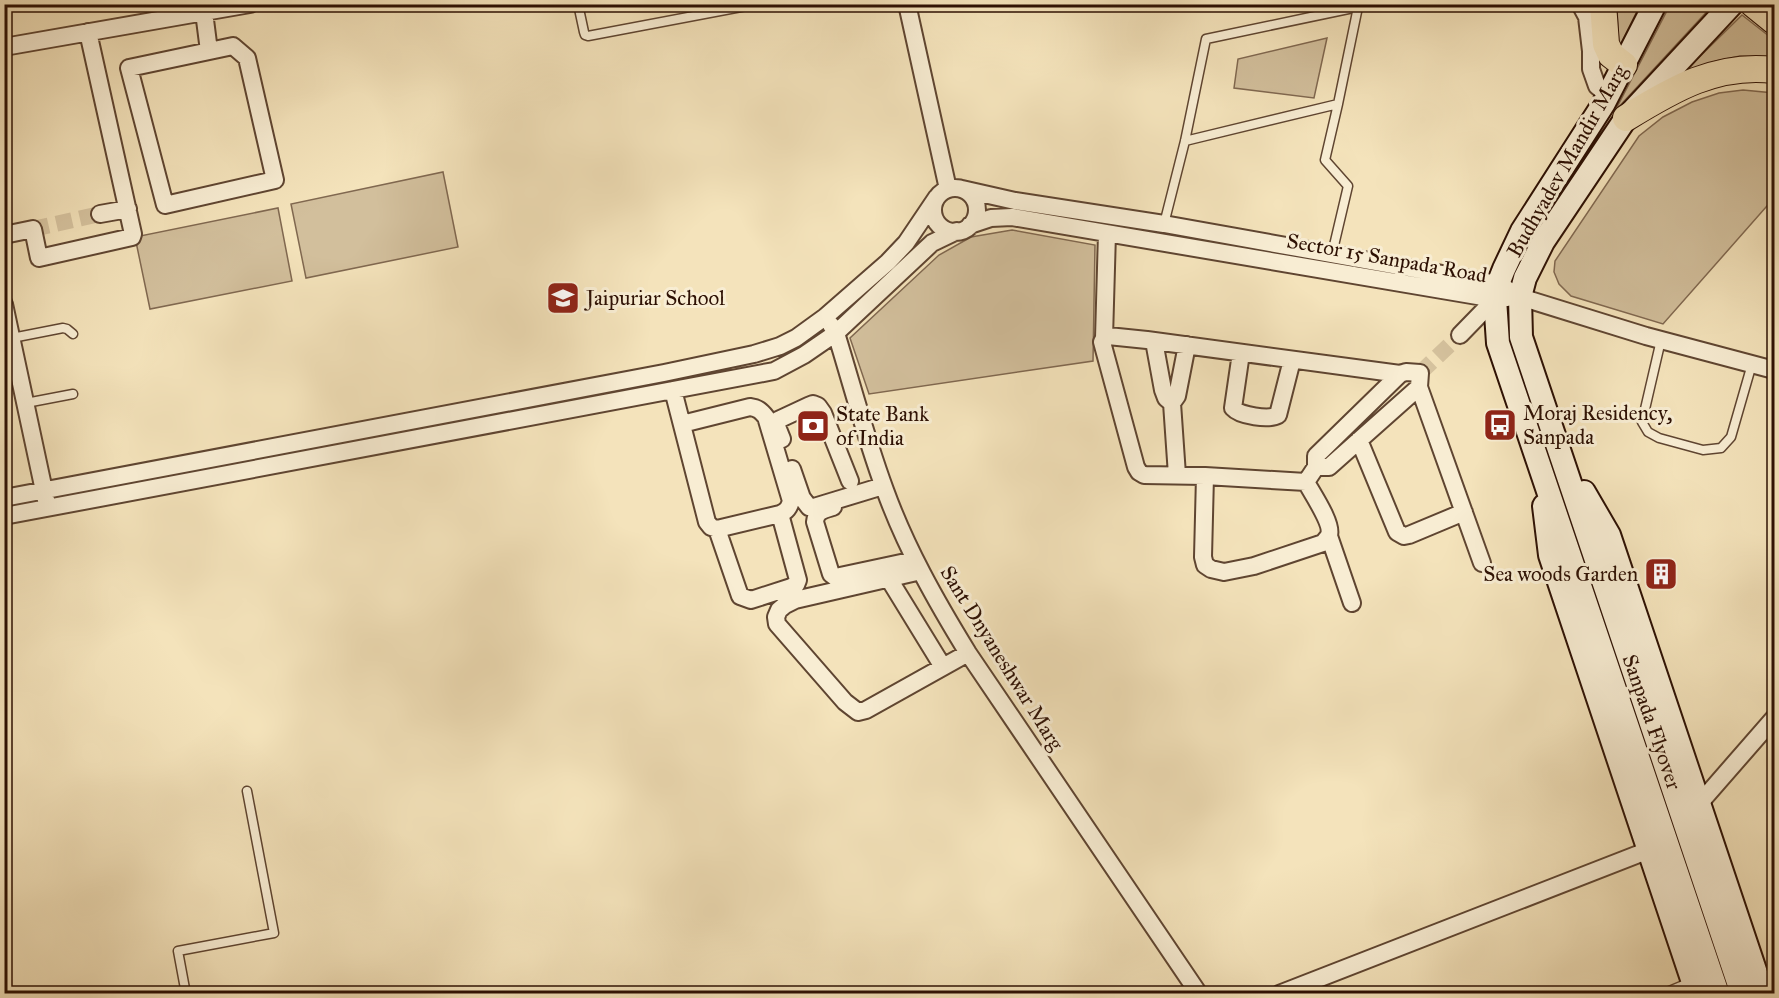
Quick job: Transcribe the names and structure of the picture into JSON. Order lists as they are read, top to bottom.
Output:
{
  "streets": {
    "main road": ["Budhyadev Mandir Marg", "Sanpada Flyover"],
    "street": ["Sector 15 Sanpada Road", "Sant Dnyaneshwar Marg"]
  },
  "crossings": [
    ["Budhyadev Mandir Marg", "Sector 15 Sanpada Road"],
    ["Budhyadev Mandir Marg", "Sanpada Flyover"],
    ["Sector 15 Sanpada Road", "Sant Dnyaneshwar Marg"]
  ],
  "places": {
    "school or university": ["Jaipuriar School"],
    "bus stop": ["Moraj Residency, Sanpada"],
    "bank": ["State Bank of India"],
    "building": ["Sea woods Garden"]
  }
}
